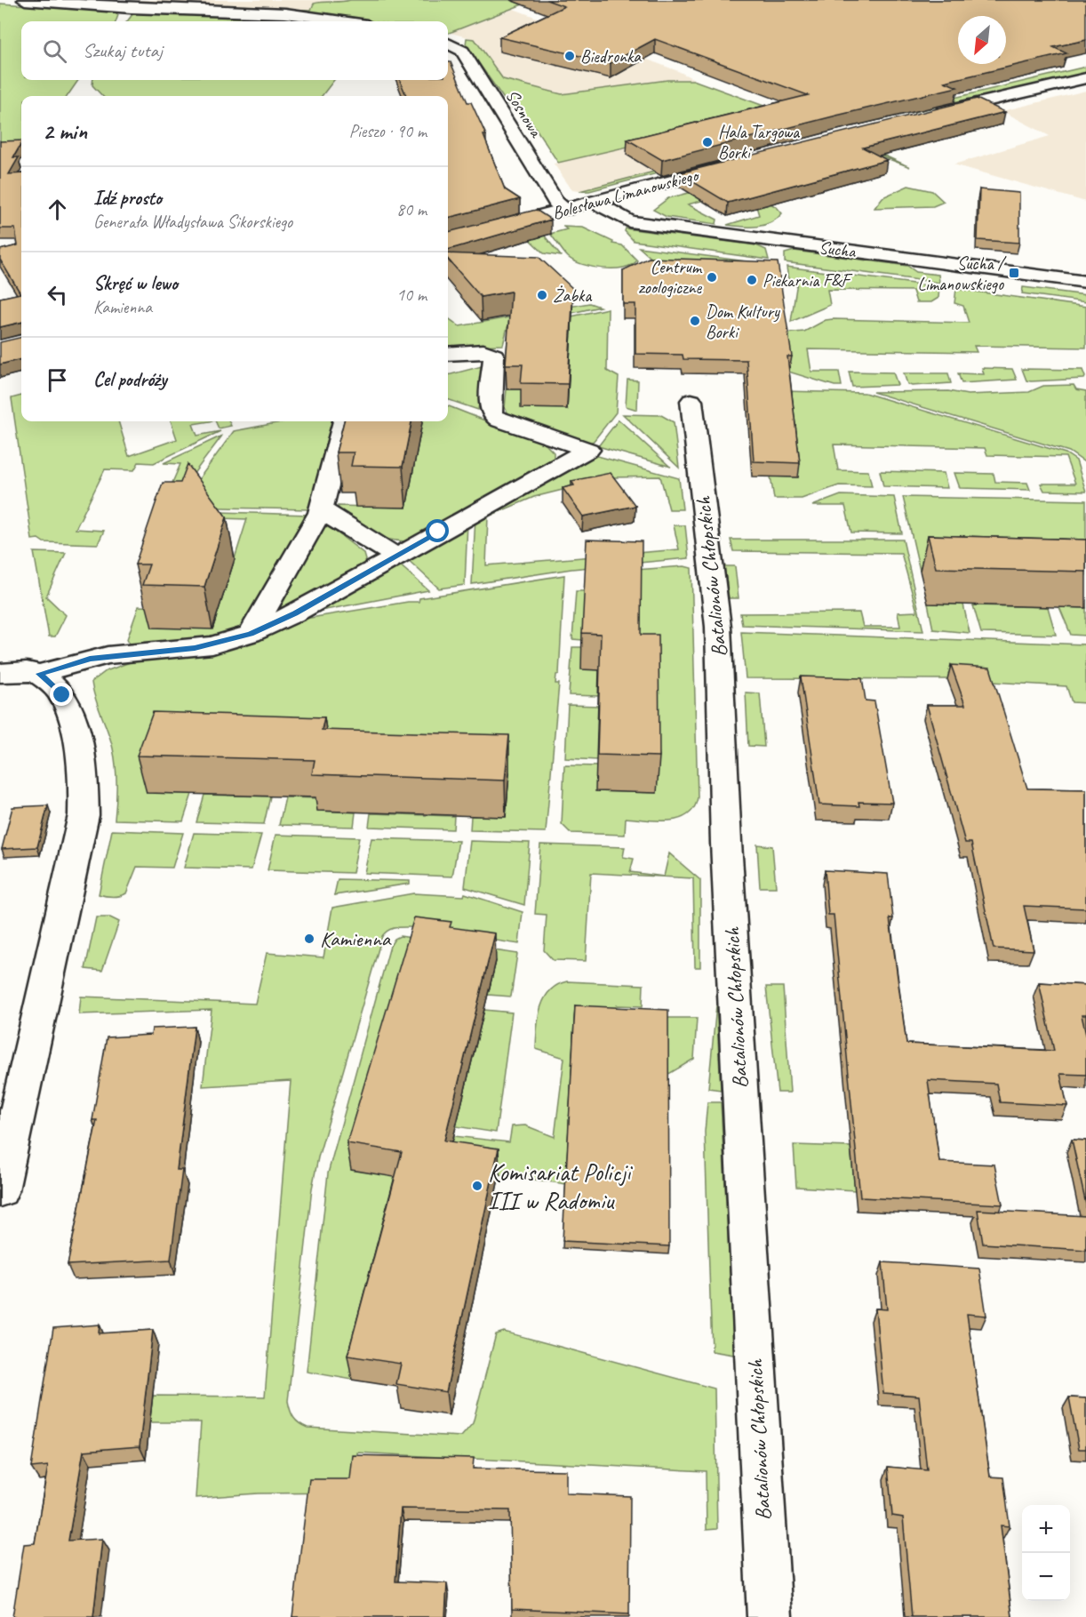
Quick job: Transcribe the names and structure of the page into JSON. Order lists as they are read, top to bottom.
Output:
{
  "streets": {
    "street": [
      "Sosnowa",
      "Bolesława Limanowskiego",
      "Sucha",
      "Batalionów Chłopskich"
    ]
  },
  "crossings": [
    ["Sosnowa", "Bolesława Limanowskiego"],
    ["Bolesława Limanowskiego", "Sucha"]
  ],
  "places": {
    "other": [
      "Biedronka",
      "Hala Targowa Borki",
      "Centrum zoologiczne",
      "Piekarnia F&F",
      "Żabka",
      "Dom Kultury Borki",
      "Kamienna",
      "Komisariat Policji III w Radomiu"
    ],
    "transit": ["Sucha / Limanowskiego"]
  },
  "north": "bottom left",
  "page": {
    "search": "Szukaj tutaj",
    "heading": ["2 min", "Pieszo · 90 m"],
    "list": [
      ["Idź prosto", "Generała Władysława Sikorskiego", "80 m"],
      ["Skręć w lewo", "Kamienna", "10 m"],
      "Cel podróży"
    ],
    "map_buttons": ["+", "−"]
  }
}
